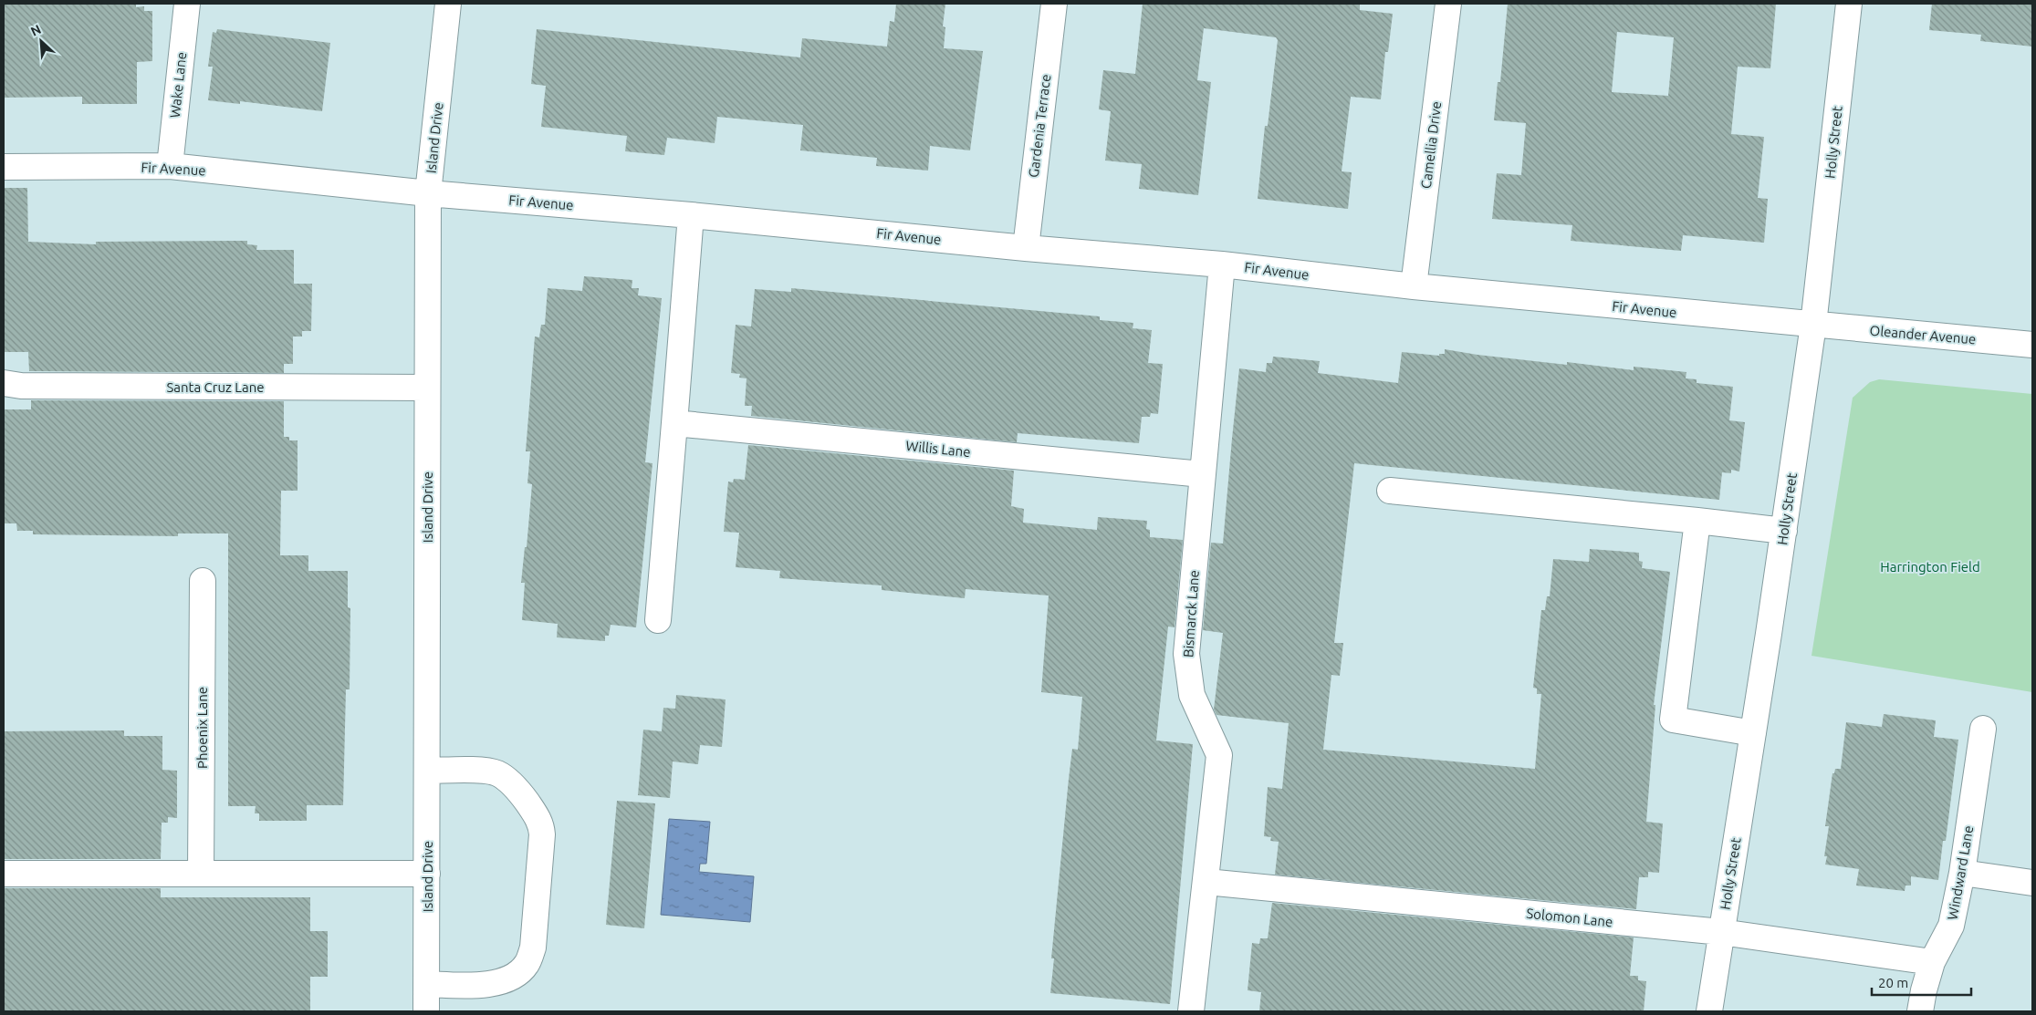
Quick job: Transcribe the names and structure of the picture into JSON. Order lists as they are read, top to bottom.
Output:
{
  "streets": {
    "street": [
      "Wake Lane",
      "Gardenia Terrace",
      "Island Drive",
      "Holly Street",
      "Camellia Drive",
      "Fir Avenue",
      "Oleander Avenue",
      "Santa Cruz Lane",
      "Willis Lane",
      "Bismarck Lane",
      "Phoenix Lane",
      "Windward Lane",
      "Solomon Lane"
    ]
  },
  "crossings": [
    ["Wake Lane", "Fir Avenue"],
    ["Gardenia Terrace", "Fir Avenue"],
    ["Island Drive", "Fir Avenue"],
    ["Island Drive", "Santa Cruz Lane"],
    ["Holly Street", "Fir Avenue"],
    ["Holly Street", "Oleander Avenue"],
    ["Holly Street", "Solomon Lane"],
    ["Camellia Drive", "Fir Avenue"],
    ["Fir Avenue", "Oleander Avenue"],
    ["Fir Avenue", "Bismarck Lane"],
    ["Willis Lane", "Bismarck Lane"],
    ["Bismarck Lane", "Solomon Lane"],
    ["Windward Lane", "Solomon Lane"]
  ],
  "parks": ["Harrington Field"],
  "scale_bar": "20 m",
  "north": "top left"
}
